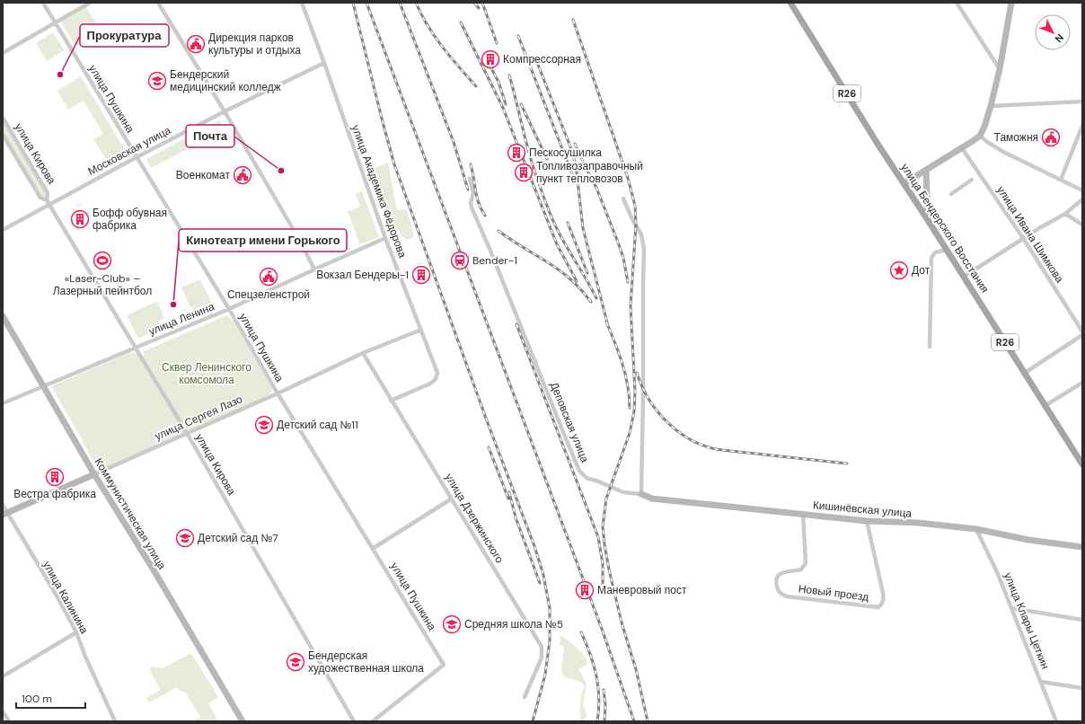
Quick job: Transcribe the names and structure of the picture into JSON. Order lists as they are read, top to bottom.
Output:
{
  "streets": {
    "main road": ["R26", "улица Бендерского Восстания"],
    "street": [
      "улица Пушкина",
      "Московская улица",
      "улица Кирова",
      "улица Академика Фёдорова",
      "улица Ивана Шимкова",
      "улица Ленина",
      "улица Сергея Лазо",
      "Деповская улица",
      "Кишинёвская улица",
      "Коммунистическая улица",
      "улица Дзержинского",
      "Новый проезд",
      "улица Калинина",
      "улица Клары Цеткин"
    ]
  },
  "crossings": [
    ["улица Пушкина", "Московская улица"],
    ["улица Пушкина", "улица Ленина"],
    ["улица Пушкина", "улица Сергея Лазо"],
    ["Московская улица", "улица Кирова"],
    ["Московская улица", "улица Академика Фёдорова"],
    ["улица Кирова", "улица Ленина"],
    ["улица Кирова", "улица Сергея Лазо"],
    ["улица Академика Фёдорова", "улица Ленина"],
    ["улица Академика Фёдорова", "улица Сергея Лазо"],
    ["улица Академика Фёдорова", "улица Дзержинского"],
    ["улица Ленина", "Коммунистическая улица"],
    ["улица Сергея Лазо", "Коммунистическая улица"],
    ["улица Сергея Лазо", "улица Дзержинского"],
    ["улица Сергея Лазо", "улица Калинина"],
    ["Деповская улица", "Кишинёвская улица"],
    ["Кишинёвская улица", "Новый проезд"],
    ["Кишинёвская улица", "улица Клары Цеткин"]
  ],
  "parks": ["Сквер Ленинского комсомола"],
  "places": {
    "public building": [
      "Дирекция парков культуры и отдыха",
      "Таможня",
      "Военкомат",
      "Спецзеленстрой"
    ],
    "building": [
      "Компрессорная",
      "Пескосушилка",
      "Топливозаправочный пункт тепловозов",
      "Бофф обувная фабрика",
      "Вокзал Бендеры-1",
      "Вестра фабрика",
      "Маневровый пост"
    ],
    "other": ["Прокуратура", "Почта", "Кинотеатр имени Горького"],
    "school or university": [
      "Бендерский медицинский колледж",
      "Детский сад №11",
      "Детский сад №7",
      "Средняя школа №5",
      "Бендерская художественная школа"
    ],
    "sports": ["«Laser-Club» – Лазерный пейнтбол"],
    "station": ["Bender-1"],
    "place": ["Дот"]
  },
  "scale_bar": "100 m",
  "north": "bottom right"
}
